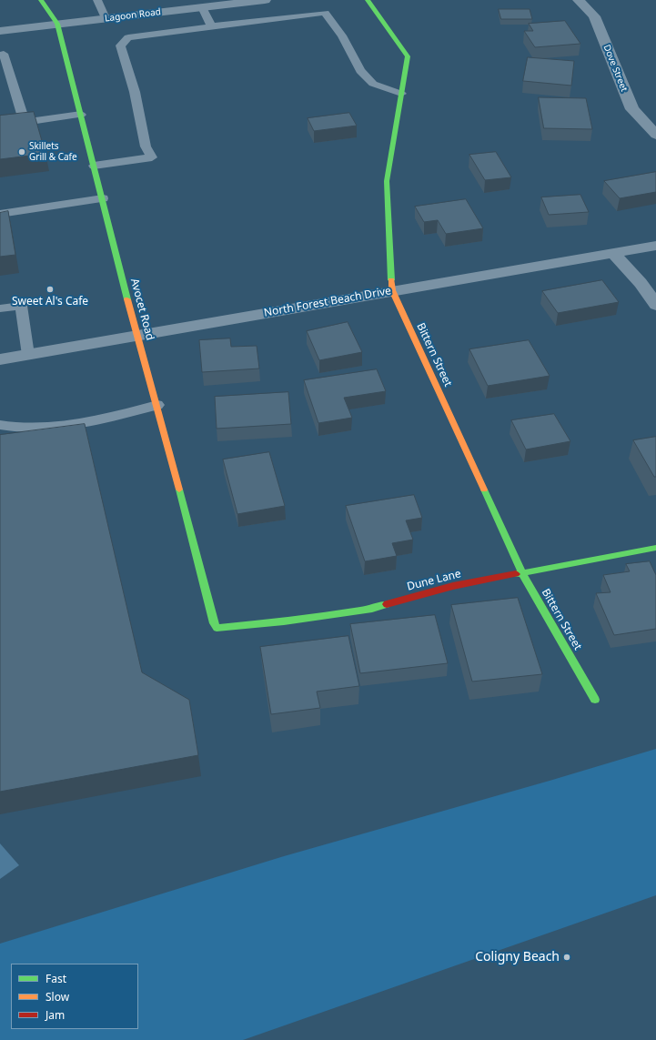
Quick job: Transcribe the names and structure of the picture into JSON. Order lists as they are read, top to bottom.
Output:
{
  "streets": {
    "street": [
      "Lagoon Road",
      "Dove Street",
      "North Forest Beach Drive",
      "Avocet Road",
      "Bittern Street",
      "Dune Lane"
    ]
  },
  "crossings": [
    ["Lagoon Road", "Avocet Road"],
    ["North Forest Beach Drive", "Avocet Road"],
    ["North Forest Beach Drive", "Bittern Street"],
    ["Avocet Road", "Dune Lane"],
    ["Bittern Street", "Dune Lane"]
  ],
  "places": ["Skillets Grill & Cafe", "Sweet Al's Cafe", "Coligny Beach"],
  "legend": ["Fast", "Slow", "Jam"]
}
